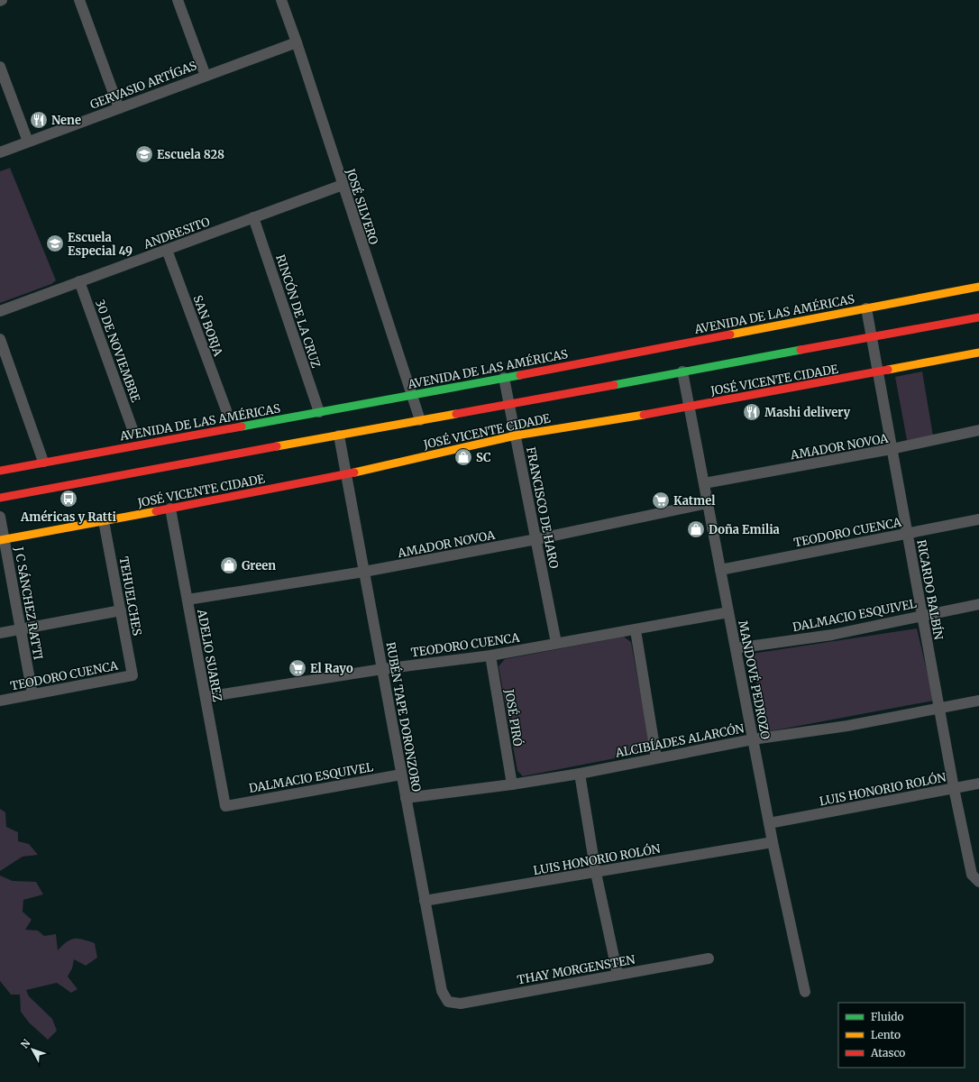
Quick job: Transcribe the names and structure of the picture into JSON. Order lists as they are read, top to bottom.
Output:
{
  "streets": {
    "main road": ["AVENIDA DE LAS AMÉRICAS", "JOSÉ VICENTE CIDADE"],
    "street": [
      "GERVASIO ARTÍGAS",
      "JOSÉ SILVERO",
      "ANDRESITO",
      "RINCÓN DE LA CRUZ",
      "SAN BORJA",
      "30 DE NOVIEMBRE",
      "AMADOR NOVOA",
      "FRANCISCO DE HARO",
      "TEODORO CUENCA",
      "RICARDO BALBÍN",
      "TEHUELCHES",
      "J C SÁNCHEZ RATTI",
      "DALMACIO ESQUIVEL",
      "ADELIO SUAREZ",
      "MANDOVÉ PEDROZO",
      "RUBÉN TAPE DORONZORO",
      "JOSÉ PIRÓ",
      "ALCIBÍADES ALARCÓN",
      "LUIS HONORIO ROLÓN",
      "THAY MORGENSTEN"
    ]
  },
  "crossings": [
    ["GERVASIO ARTÍGAS", "JOSÉ SILVERO"],
    ["JOSÉ SILVERO", "ANDRESITO"],
    ["JOSÉ SILVERO", "AVENIDA DE LAS AMÉRICAS"],
    ["ANDRESITO", "RINCÓN DE LA CRUZ"],
    ["ANDRESITO", "SAN BORJA"],
    ["ANDRESITO", "30 DE NOVIEMBRE"],
    ["RINCÓN DE LA CRUZ", "AVENIDA DE LAS AMÉRICAS"],
    ["AVENIDA DE LAS AMÉRICAS", "FRANCISCO DE HARO"],
    ["AVENIDA DE LAS AMÉRICAS", "RICARDO BALBÍN"],
    ["JOSÉ VICENTE CIDADE", "FRANCISCO DE HARO"],
    ["JOSÉ VICENTE CIDADE", "RICARDO BALBÍN"],
    ["JOSÉ VICENTE CIDADE", "TEHUELCHES"],
    ["JOSÉ VICENTE CIDADE", "J C SÁNCHEZ RATTI"],
    ["JOSÉ VICENTE CIDADE", "ADELIO SUAREZ"],
    ["JOSÉ VICENTE CIDADE", "MANDOVÉ PEDROZO"],
    ["JOSÉ VICENTE CIDADE", "RUBÉN TAPE DORONZORO"],
    ["AMADOR NOVOA", "FRANCISCO DE HARO"],
    ["AMADOR NOVOA", "RICARDO BALBÍN"],
    ["AMADOR NOVOA", "ADELIO SUAREZ"],
    ["AMADOR NOVOA", "MANDOVÉ PEDROZO"],
    ["AMADOR NOVOA", "RUBÉN TAPE DORONZORO"],
    ["FRANCISCO DE HARO", "TEODORO CUENCA"],
    ["TEODORO CUENCA", "RICARDO BALBÍN"],
    ["TEODORO CUENCA", "TEHUELCHES"],
    ["TEODORO CUENCA", "J C SÁNCHEZ RATTI"],
    ["TEODORO CUENCA", "ADELIO SUAREZ"],
    ["TEODORO CUENCA", "MANDOVÉ PEDROZO"],
    ["TEODORO CUENCA", "RUBÉN TAPE DORONZORO"],
    ["TEODORO CUENCA", "JOSÉ PIRÓ"],
    ["RICARDO BALBÍN", "DALMACIO ESQUIVEL"],
    ["RICARDO BALBÍN", "ALCIBÍADES ALARCÓN"],
    ["RICARDO BALBÍN", "LUIS HONORIO ROLÓN"],
    ["DALMACIO ESQUIVEL", "ADELIO SUAREZ"],
    ["DALMACIO ESQUIVEL", "MANDOVÉ PEDROZO"],
    ["DALMACIO ESQUIVEL", "RUBÉN TAPE DORONZORO"],
    ["MANDOVÉ PEDROZO", "ALCIBÍADES ALARCÓN"],
    ["MANDOVÉ PEDROZO", "LUIS HONORIO ROLÓN"],
    ["RUBÉN TAPE DORONZORO", "ALCIBÍADES ALARCÓN"],
    ["RUBÉN TAPE DORONZORO", "LUIS HONORIO ROLÓN"],
    ["RUBÉN TAPE DORONZORO", "THAY MORGENSTEN"],
    ["JOSÉ PIRÓ", "ALCIBÍADES ALARCÓN"]
  ],
  "places": {
    "restaurant": ["Nene", "Mashi delivery"],
    "school or university": ["Escuela 828", "Escuela Especial 49"],
    "shop": ["SC", "Doña Emilia", "Green"],
    "bus stop": ["Américas y Ratti"],
    "supermarket": ["Katmel", "El Rayo"]
  },
  "legend": ["Fluido", "Lento", "Atasco"],
  "north": "top left"
}
